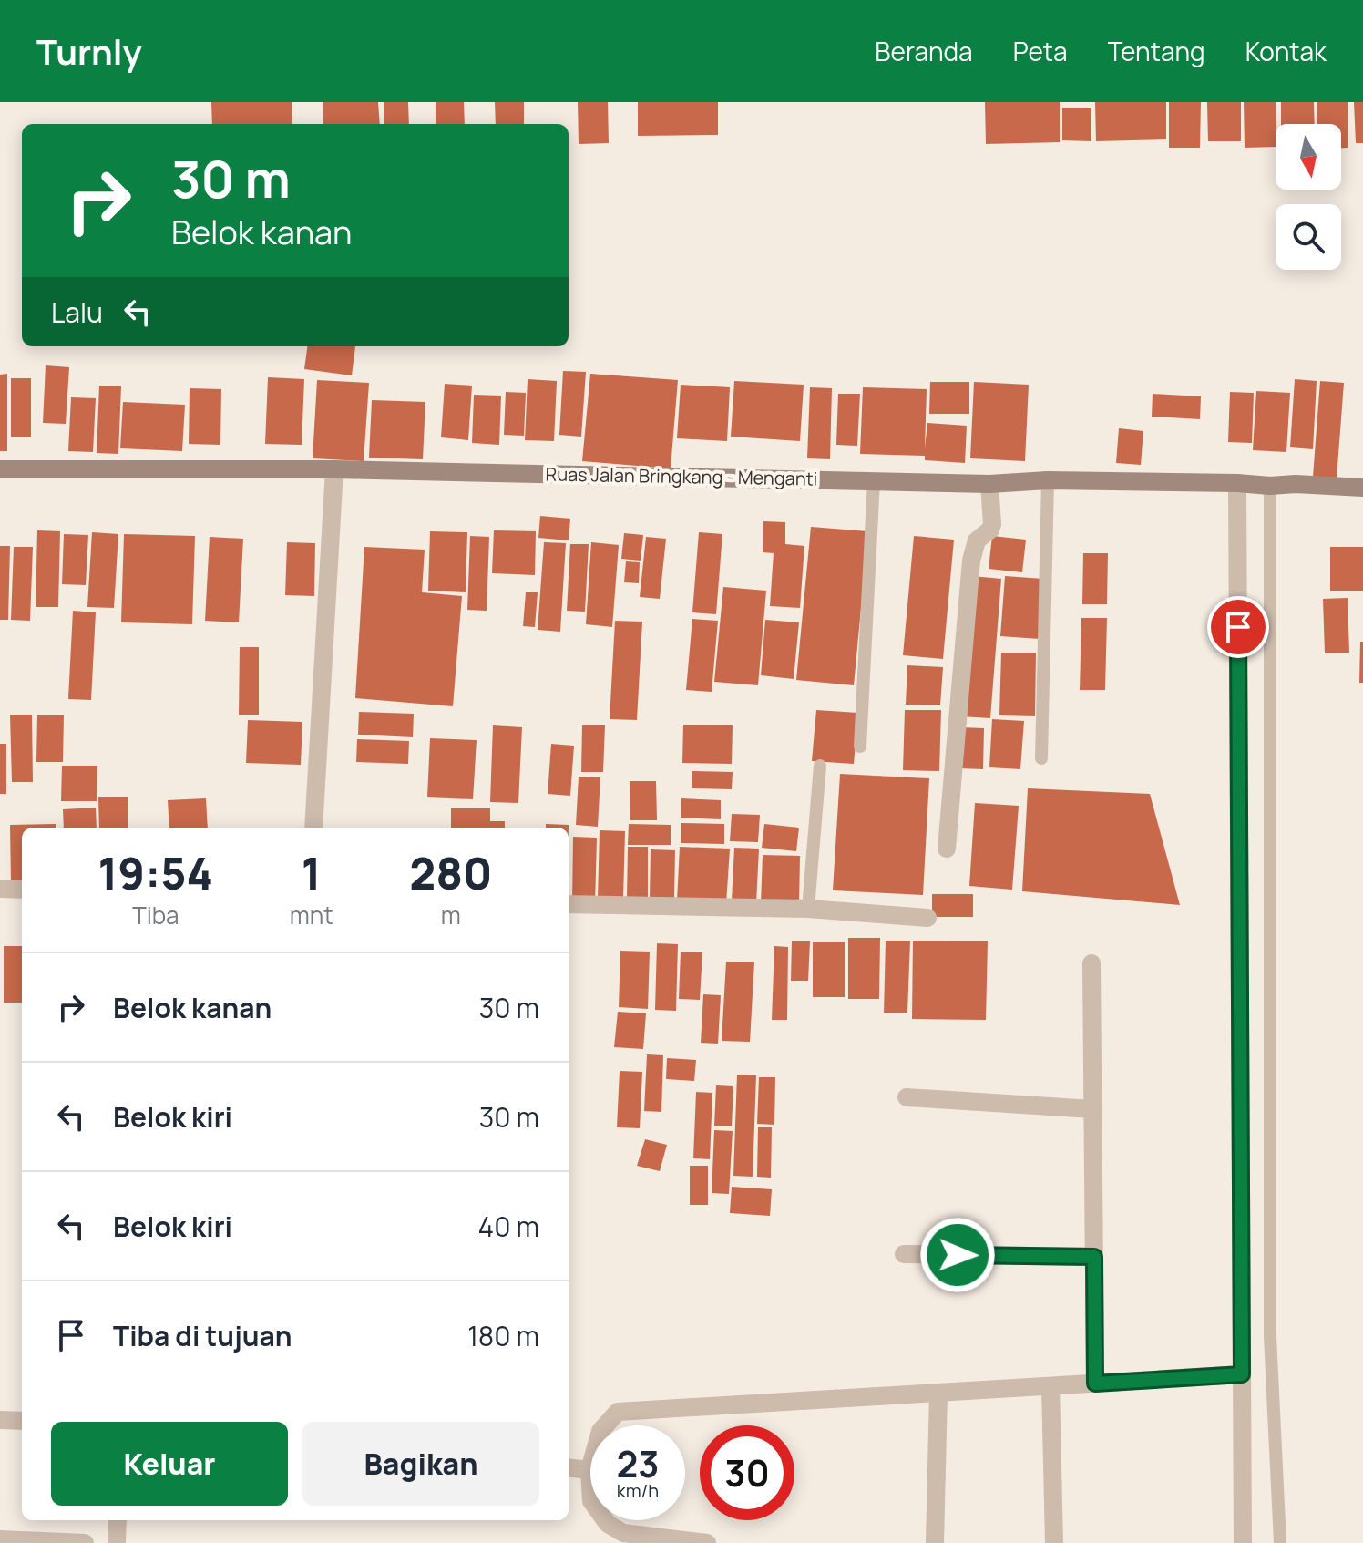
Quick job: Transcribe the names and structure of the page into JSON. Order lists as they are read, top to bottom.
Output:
{
  "streets": {
    "main road": ["Ruas Jalan Bringkang - Menganti"]
  },
  "north": "bottom",
  "page": {
    "header": "Turnly",
    "nav": [
      "Beranda",
      "Peta",
      "Tentang",
      "Kontak"
    ],
    "turn": ["30 m", "Belok kanan"],
    "then": "Lalu",
    "eta": [
      "19:54",
      "Tiba",
      "1",
      "mnt",
      "280",
      "m"
    ],
    "list": [
      {
        "name": "Belok kanan",
        "value": "30 m"
      },
      {
        "name": "Belok kiri",
        "value": "30 m"
      },
      {
        "name": "Belok kiri",
        "value": "40 m"
      },
      {
        "name": "Tiba di tujuan",
        "value": "180 m"
      }
    ],
    "buttons": ["Keluar", "Bagikan"],
    "speed": "23 km/h",
    "limit": "30"
  }
}
